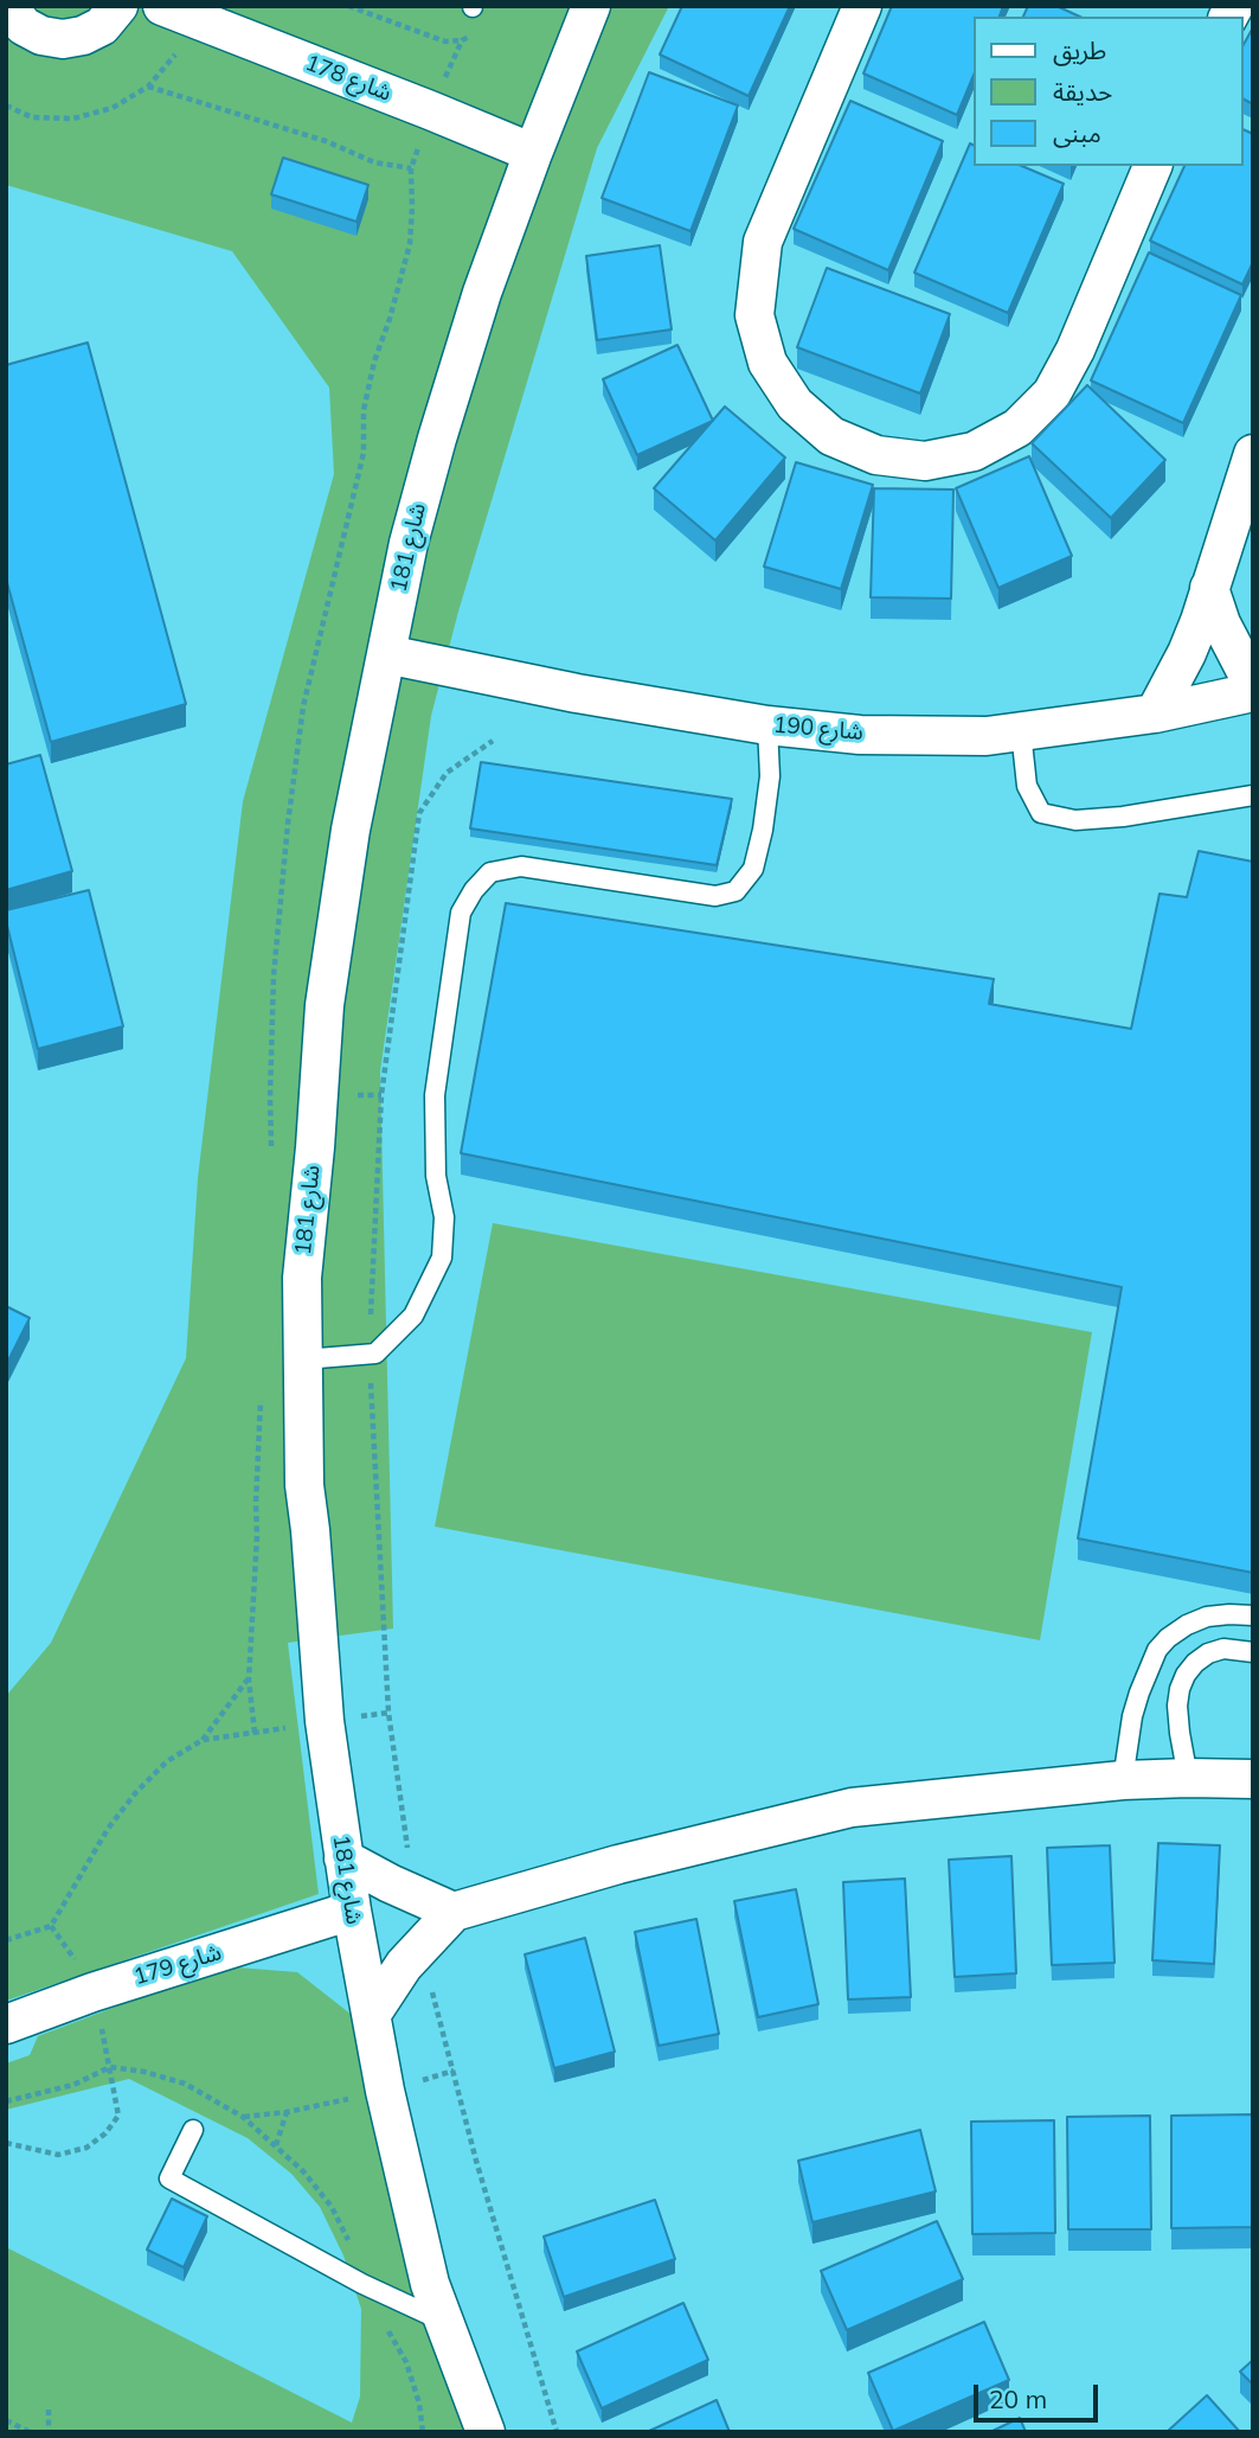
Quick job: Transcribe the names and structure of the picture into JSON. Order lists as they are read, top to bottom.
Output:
{
  "streets": {
    "street": [
      "شارع 178",
      "شارع 181",
      "شارع 190",
      "شارع 179"
    ]
  },
  "crossings": [
    ["شارع 178", "شارع 181"],
    ["شارع 181", "شارع 190"],
    ["شارع 181", "شارع 179"]
  ],
  "legend": ["طريق", "حديقة", "مبنى"],
  "scale_bar": "20 m"
}
